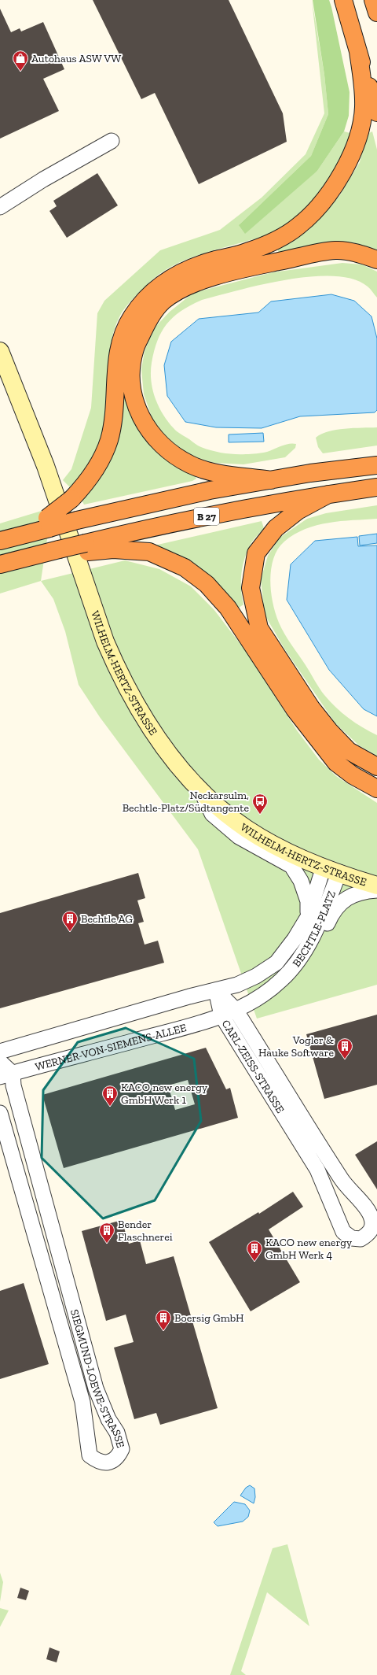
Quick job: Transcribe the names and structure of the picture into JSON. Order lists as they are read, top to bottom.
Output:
{
  "streets": {
    "highway": ["B 27"],
    "main road": ["WILHELM-HERTZ-STRASSE"],
    "street": [
      "BECHTLE-PLATZ",
      "WERNER-VON-SIEMENS-ALLEE",
      "CARL-ZEISS-STRASSE",
      "SIEGMUND-LOEWE-STRASSE"
    ]
  },
  "crossings": [
    ["WILHELM-HERTZ-STRASSE", "BECHTLE-PLATZ"],
    ["BECHTLE-PLATZ", "WERNER-VON-SIEMENS-ALLEE"],
    ["BECHTLE-PLATZ", "CARL-ZEISS-STRASSE"],
    ["WERNER-VON-SIEMENS-ALLEE", "CARL-ZEISS-STRASSE"],
    ["WERNER-VON-SIEMENS-ALLEE", "SIEGMUND-LOEWE-STRASSE"]
  ],
  "places": {
    "shop": ["Autohaus ASW VW"],
    "bus stop": ["Neckarsulm, Bechtle-Platz/Südtangente"],
    "building": [
      "Bechtle AG",
      "Vogler & Hauke Software",
      "KACO new energy GmbH Werk 1",
      "Bender Flaschnerei",
      "KACO new energy GmbH Werk 4",
      "Boersig GmbH"
    ]
  }
}
